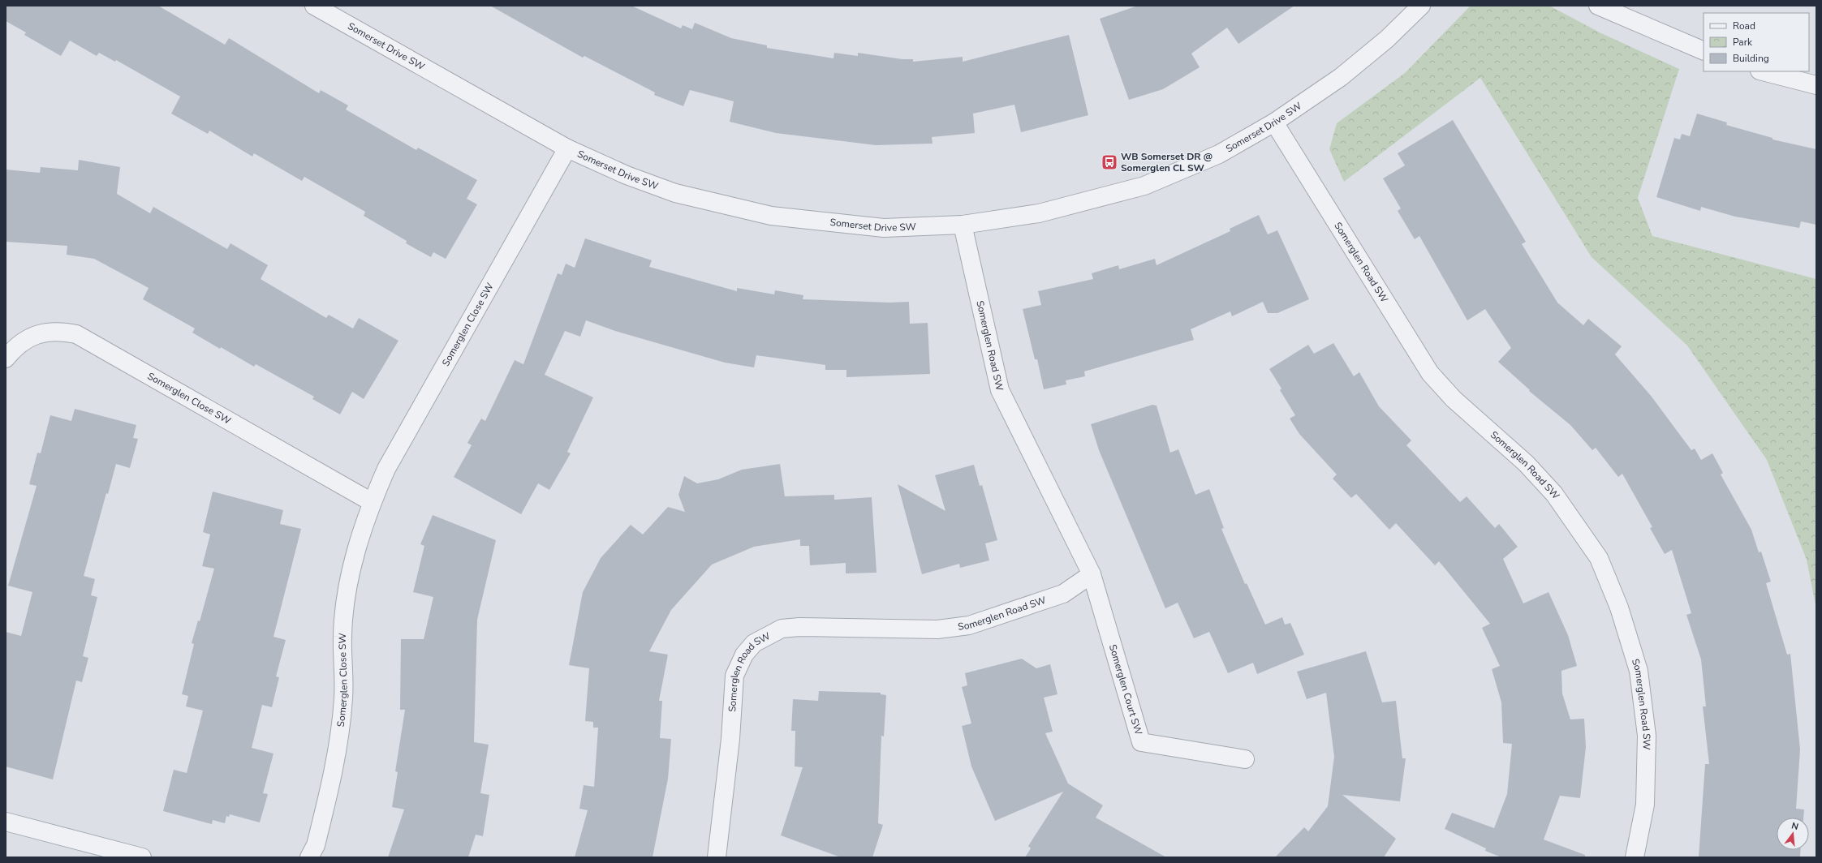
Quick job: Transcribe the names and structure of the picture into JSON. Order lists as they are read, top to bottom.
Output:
{
  "streets": {
    "street": [
      "Somerset Drive SW",
      "Somerglen Road SW",
      "Somerglen Close SW",
      "Somerglen Court SW"
    ]
  },
  "crossings": [
    ["Somerset Drive SW", "Somerglen Road SW"],
    ["Somerset Drive SW", "Somerglen Close SW"],
    ["Somerglen Road SW", "Somerglen Court SW"]
  ],
  "places": {
    "bus stop": ["WB Somerset DR @ Somerglen CL SW"]
  },
  "legend": ["Road", "Park", "Building"],
  "north": "top"
}
